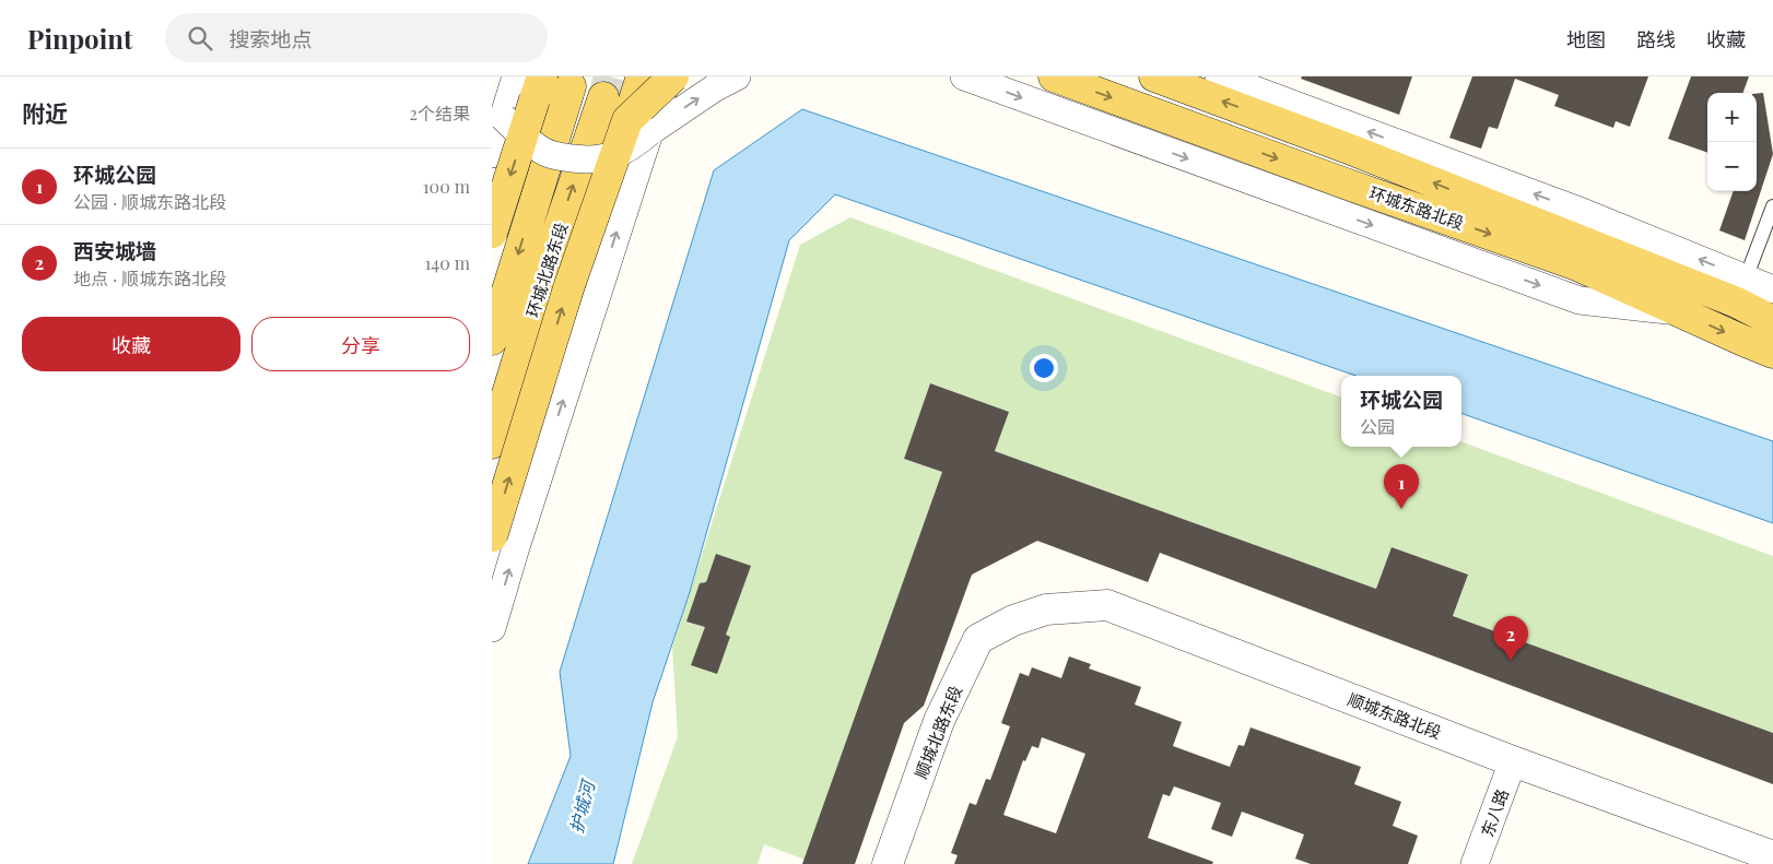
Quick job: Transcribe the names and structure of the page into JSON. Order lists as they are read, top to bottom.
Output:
{
  "streets": {
    "main road": ["环城东路北段", "环城北路东段"],
    "street": ["顺城东路北段", "顺城北路东段", "东八路"]
  },
  "crossings": [
    ["顺城东路北段", "顺城北路东段"],
    ["顺城东路北段", "东八路"]
  ],
  "water": ["护城河"],
  "page": {
    "header": "Pinpoint",
    "search": "搜索地点",
    "nav": ["地图", "路线", "收藏"],
    "heading": ["附近", "2个结果"],
    "map_buttons": ["+", "−"],
    "list": [
      {
        "mark": "1",
        "name": "环城公园",
        "note": "公园 · 顺城东路北段",
        "value": "100 m"
      },
      {
        "mark": "2",
        "name": "西安城墙",
        "note": "地点 · 顺城东路北段",
        "value": "140 m"
      }
    ],
    "buttons": ["收藏", "分享"],
    "popup": ["环城公园", "公园"],
    "pins": ["1", "2"]
  }
}
